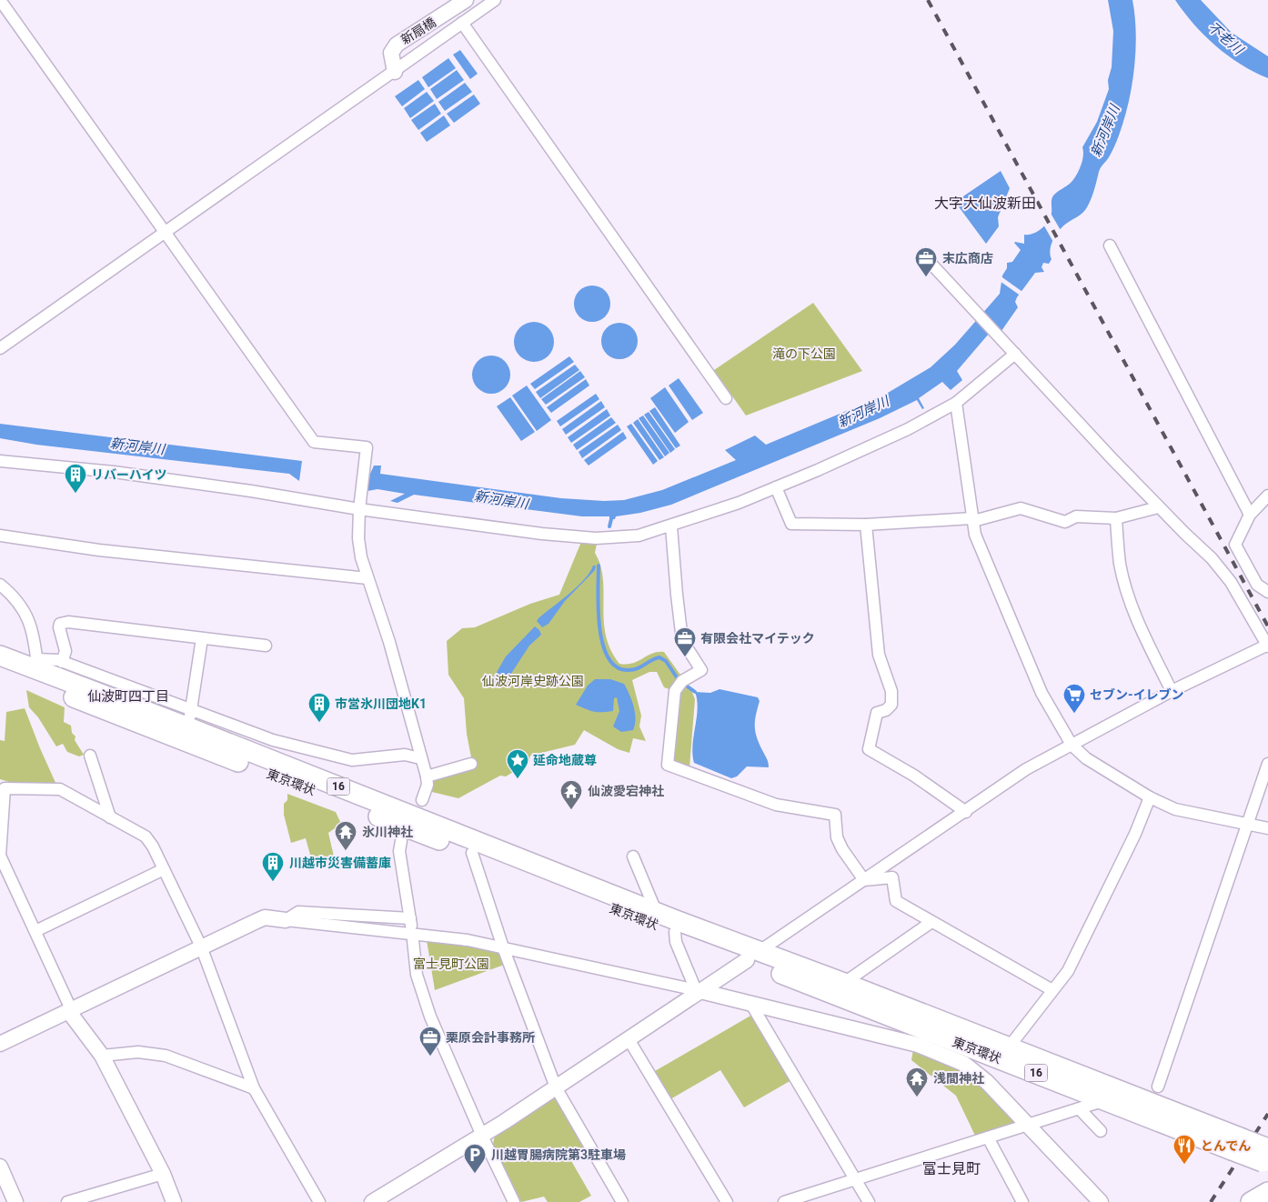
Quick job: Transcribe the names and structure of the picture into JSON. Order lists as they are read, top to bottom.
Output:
{
  "streets": {
    "main road": ["東京環状", "16"],
    "street": ["新扇橋"]
  },
  "districts": ["大字大仙波新田", "仙波町四丁目", "富士見町"],
  "water": ["不老川", "新河岸川"],
  "parks": ["滝の下公園", "仙波河岸史跡公園", "富士見町公園"],
  "places": {
    "office": ["末広商店", "有限会社マイテック", "栗原会計事務所"],
    "building": ["リバーハイツ", "市営氷川団地K1", "川越市災害備蓄庫"],
    "supermarket": ["セブン-イレブン"],
    "place": ["延命地蔵尊"],
    "temple": ["仙波愛宕神社", "氷川神社", "浅間神社"],
    "restaurant": ["とんでん"],
    "parking": ["川越胃腸病院第3駐車場"]
  }
}
